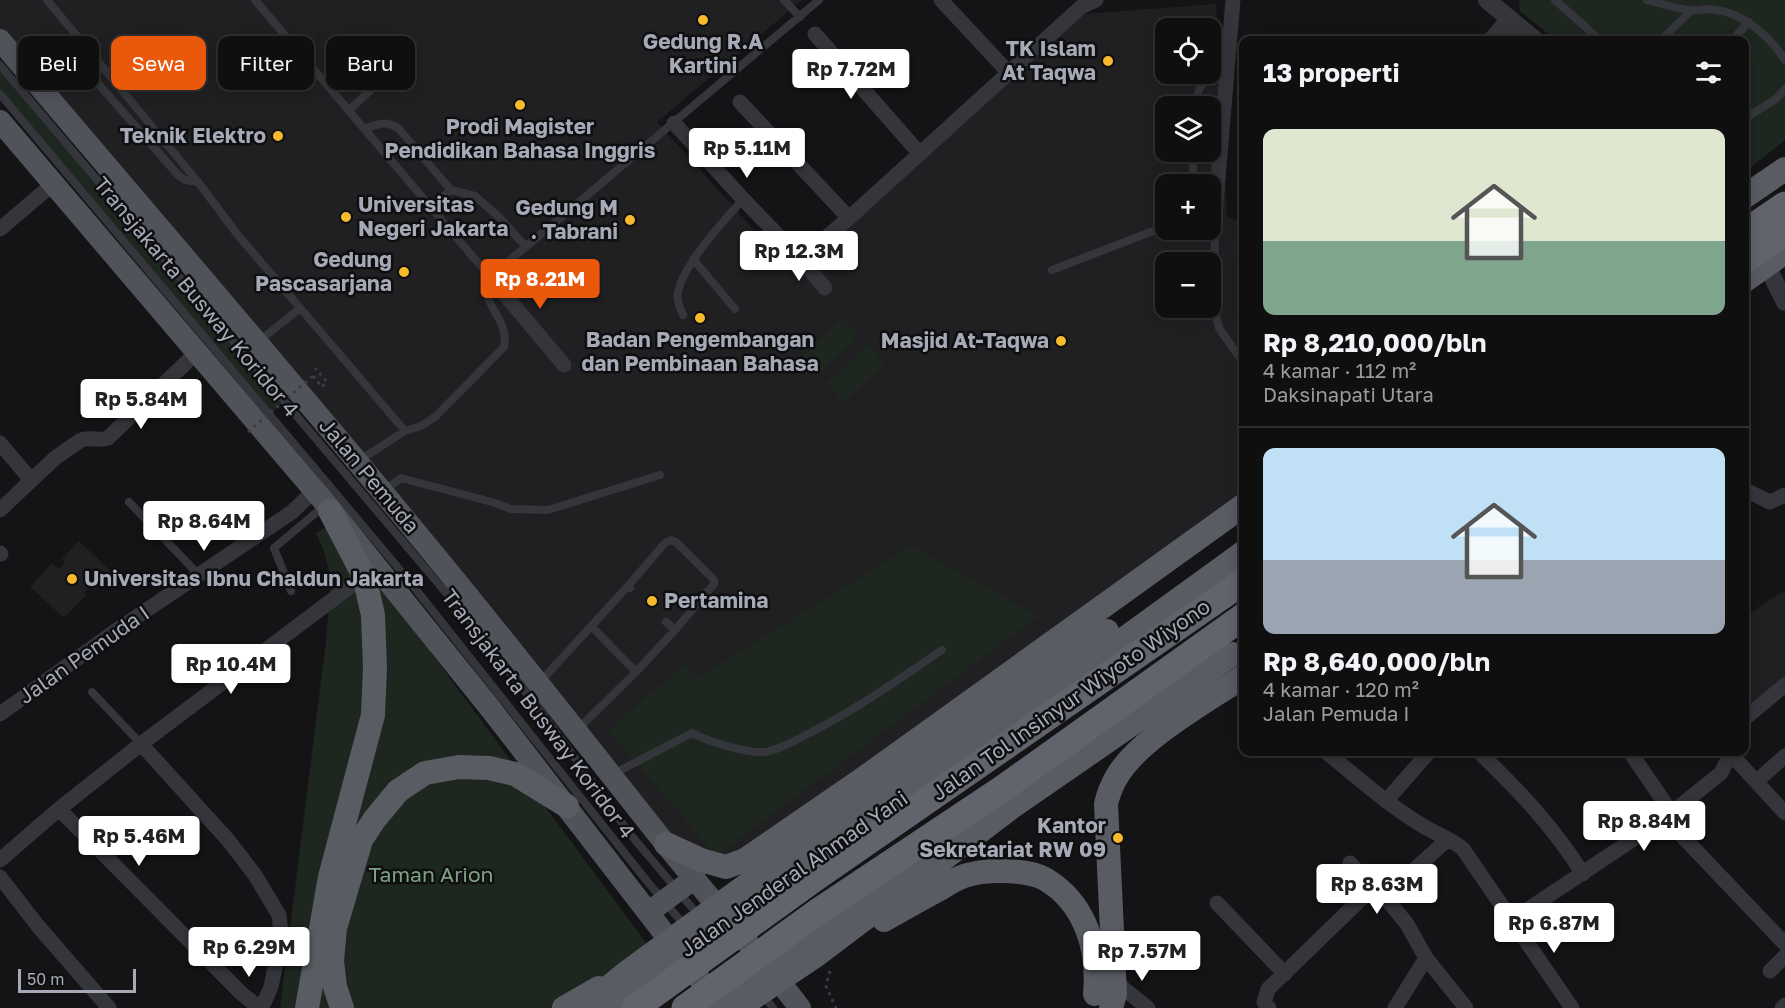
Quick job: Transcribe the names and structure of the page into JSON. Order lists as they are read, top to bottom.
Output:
{
  "streets": {
    "highway": ["Jalan Tol Insinyur Wiyoto Wiyono", "Jalan Jenderal Ahmad Yani"],
    "main road": ["Jalan Pemuda"],
    "street": ["Jalan Pemuda I"],
    "lane": ["Transjakarta Busway Koridor 4"]
  },
  "crossings": [
    ["Transjakarta Busway Koridor 4", "Jalan Pemuda"],
    ["Jalan Pemuda", "Jalan Pemuda I"],
    ["Jalan Pemuda", "Jalan Jenderal Ahmad Yani"]
  ],
  "parks": ["Taman Arion"],
  "places": [
    "Gedung R.A Kartini",
    "TK Islam At Taqwa",
    "Prodi Magister Pendidikan Bahasa Inggris",
    "Teknik Elektro",
    "Universitas Negeri Jakarta",
    "Gedung M . Tabrani",
    "Gedung Pascasarjana",
    "Badan Pengembangan dan Pembinaan Bahasa",
    "Masjid At-Taqwa",
    "Universitas Ibnu Chaldun Jakarta",
    "Pertamina",
    "Kantor Sekretariat RW 09"
  ],
  "scale_bar": "50 m",
  "page": {
    "map_buttons": ["+", "−"],
    "chip": [
      "Beli",
      "Sewa",
      "Filter",
      "Baru"
    ],
    "heading": "13 properti",
    "price": [
      "Rp 7.72M",
      "Rp 5.11M",
      "Rp 12.3M",
      "Rp 8.21M",
      "Rp 5.84M",
      "Rp 8.64M",
      "Rp 10.4M",
      "Rp 8.84M",
      "Rp 5.46M",
      "Rp 8.63M",
      "Rp 6.87M",
      "Rp 6.29M",
      "Rp 7.57M"
    ],
    "list": [
      {
        "name": "Rp 8,210,000/bln",
        "note": "4 kamar · 112 m² · Daksinapati Utara"
      },
      {
        "name": "Rp 8,640,000/bln",
        "note": "4 kamar · 120 m² · Jalan Pemuda I"
      }
    ],
    "scale": "50 m"
  }
}
